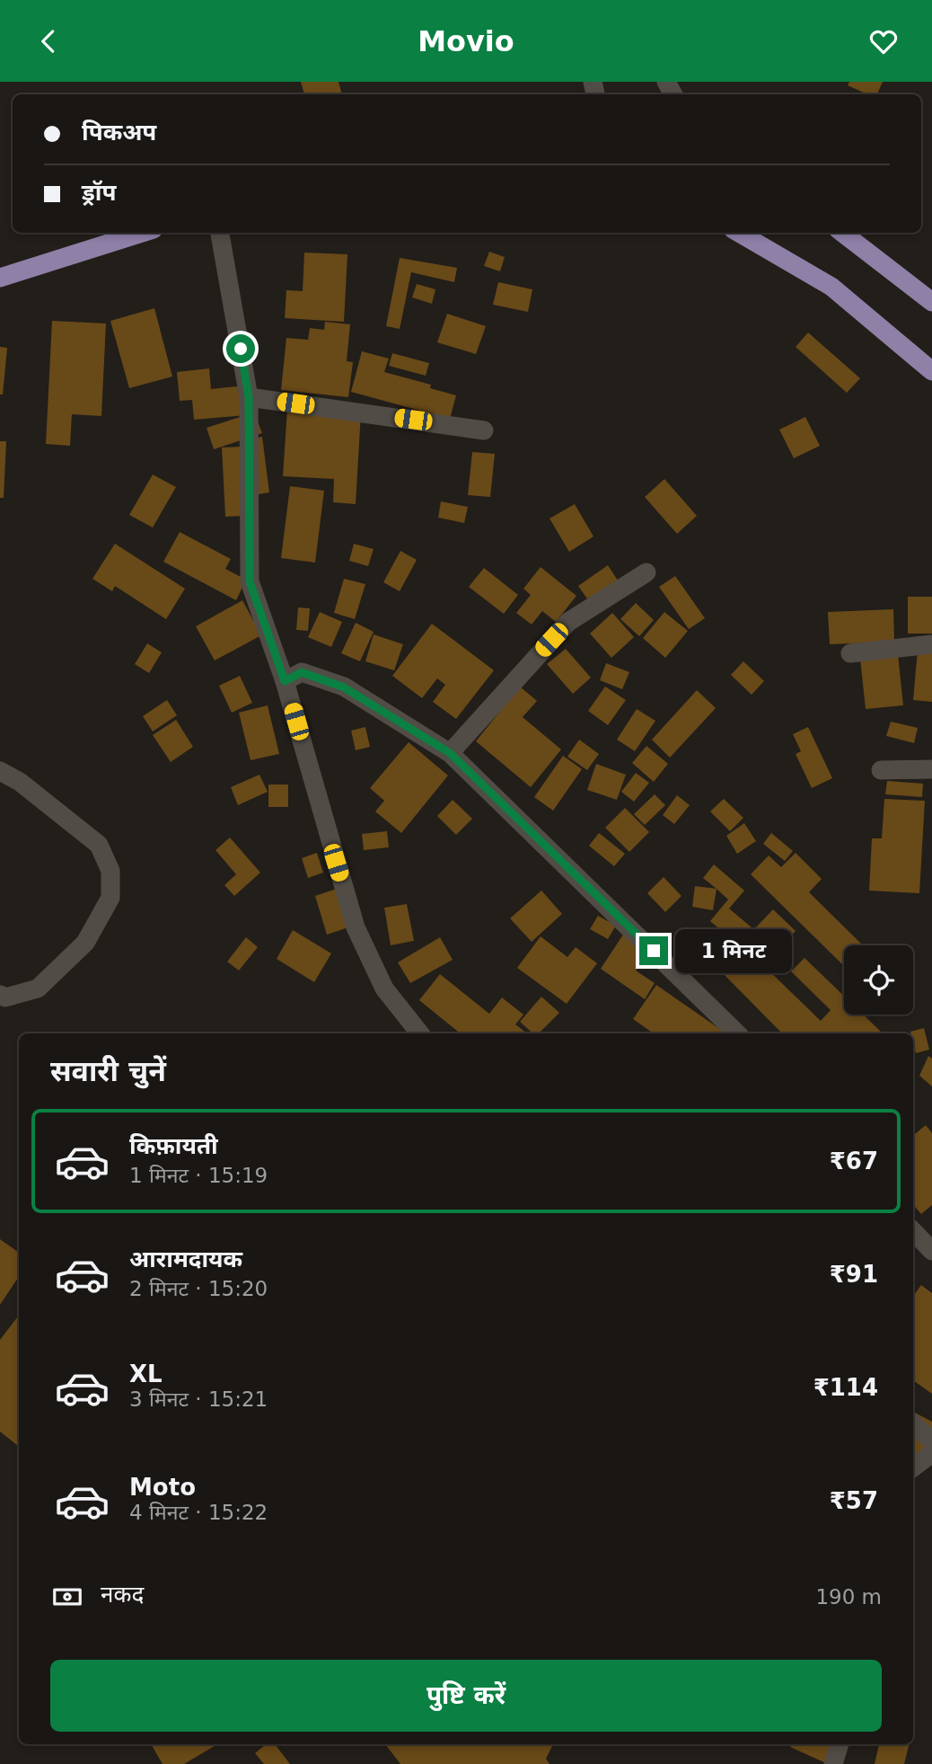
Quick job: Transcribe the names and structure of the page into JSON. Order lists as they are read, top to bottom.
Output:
{
  "page": {
    "header": "Movio",
    "banner": ["पिकअप", "ड्रॉप"],
    "bubble": "1 मिनट",
    "heading": "सवारी चुनें",
    "list": [
      {
        "name": "किफ़ायती",
        "note": "1 मिनट · 15:19",
        "value": "₹67"
      },
      {
        "name": "आरामदायक",
        "note": "2 मिनट · 15:20",
        "value": "₹91"
      },
      {
        "name": "XL",
        "note": "3 मिनट · 15:21",
        "value": "₹114"
      },
      {
        "name": "Moto",
        "note": "4 मिनट · 15:22",
        "value": "₹57"
      }
    ],
    "pay": ["नकद", "190 m"],
    "buttons": "पुष्टि करें"
  }
}
